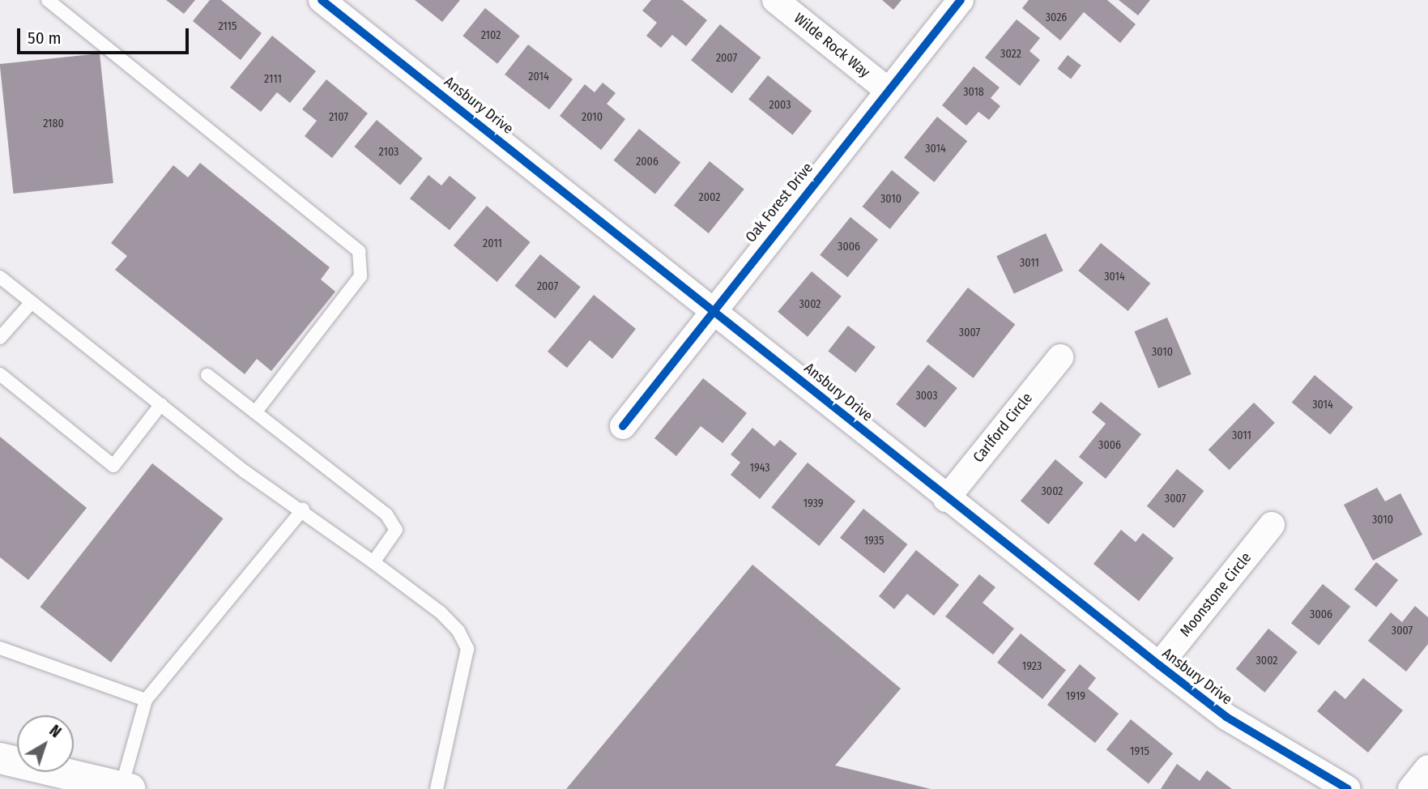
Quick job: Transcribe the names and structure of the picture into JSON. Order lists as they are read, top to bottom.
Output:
{
  "streets": {
    "street": [
      "Wilde Rock Way",
      "Ansbury Drive",
      "Oak Forest Drive",
      "Carlford Circle",
      "Moonstone Circle"
    ]
  },
  "crossings": [
    ["Wilde Rock Way", "Oak Forest Drive"],
    ["Ansbury Drive", "Oak Forest Drive"],
    ["Ansbury Drive", "Carlford Circle"],
    ["Ansbury Drive", "Moonstone Circle"]
  ],
  "house_numbers": [
    "3026",
    "2115",
    "2102",
    "3022",
    "2007",
    "2014",
    "2111",
    "3018",
    "2003",
    "2107",
    "2010",
    "2180",
    "3014",
    "2103",
    "2006",
    "2002",
    "3010",
    "2011",
    "3006",
    "3011",
    "3014",
    "2007",
    "3002",
    "3007",
    "3010",
    "3003",
    "3014",
    "3011",
    "3006",
    "1943",
    "3002",
    "3007",
    "1939",
    "3010",
    "1935",
    "3006",
    "3007",
    "3002",
    "1923",
    "1919",
    "1915"
  ],
  "scale_bar": "50 m",
  "north": "top right"
}
